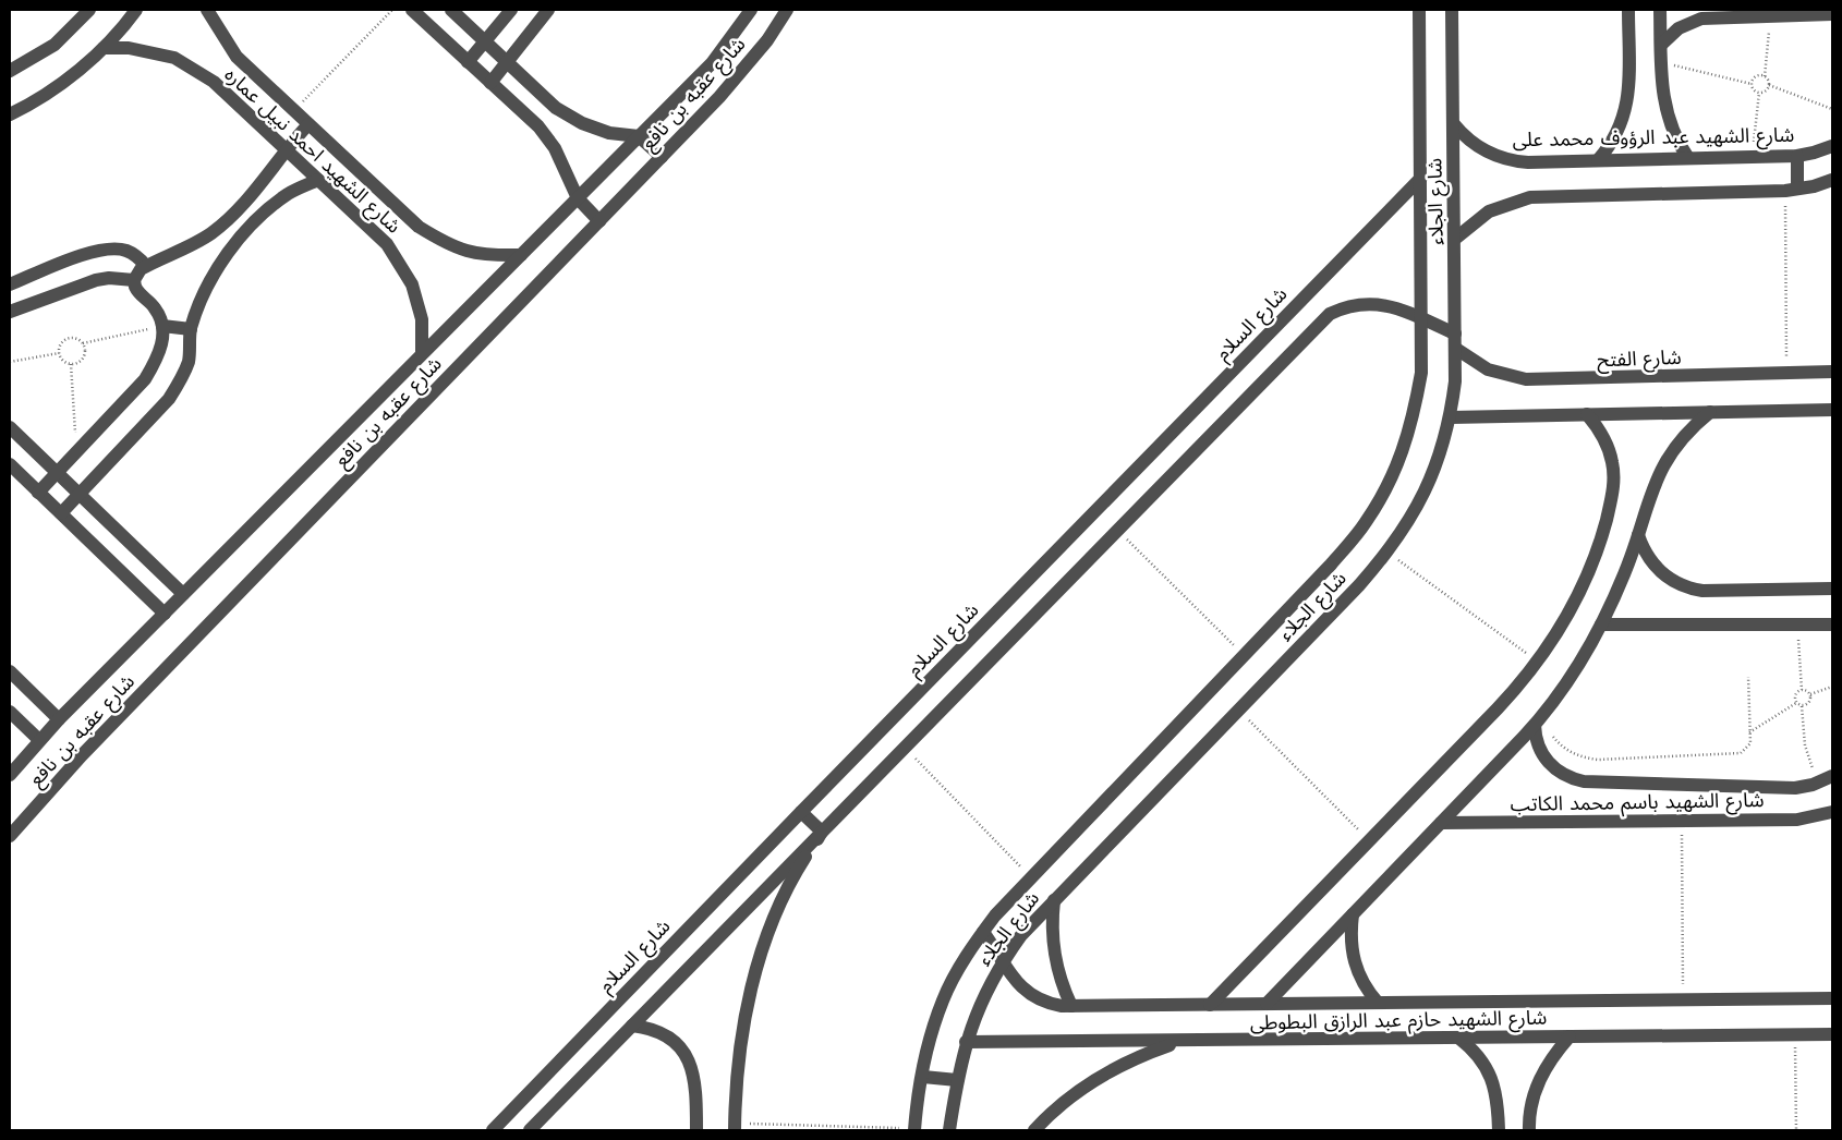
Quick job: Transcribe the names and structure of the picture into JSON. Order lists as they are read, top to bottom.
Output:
{
  "streets": {
    "street": [
      "شارع عقبه بن نافع",
      "شارع الشهيد عبد الرؤوف محمد على",
      "شارع الشهيد احمد نبيل عماره",
      "شارع الجلاء",
      "شارع السلام",
      "شارع الفتح",
      "شارع الشهيد باسم محمد الكاتب",
      "شارع الشهيد حازم عبد الرازق البطوطى"
    ]
  },
  "crossings": [
    ["شارع عقبه بن نافع", "شارع الشهيد احمد نبيل عماره"],
    ["شارع الشهيد عبد الرؤوف محمد على", "شارع الجلاء"],
    ["شارع الجلاء", "شارع السلام"],
    ["شارع الجلاء", "شارع الفتح"],
    ["شارع الجلاء", "شارع الشهيد حازم عبد الرازق البطوطى"]
  ]
}
